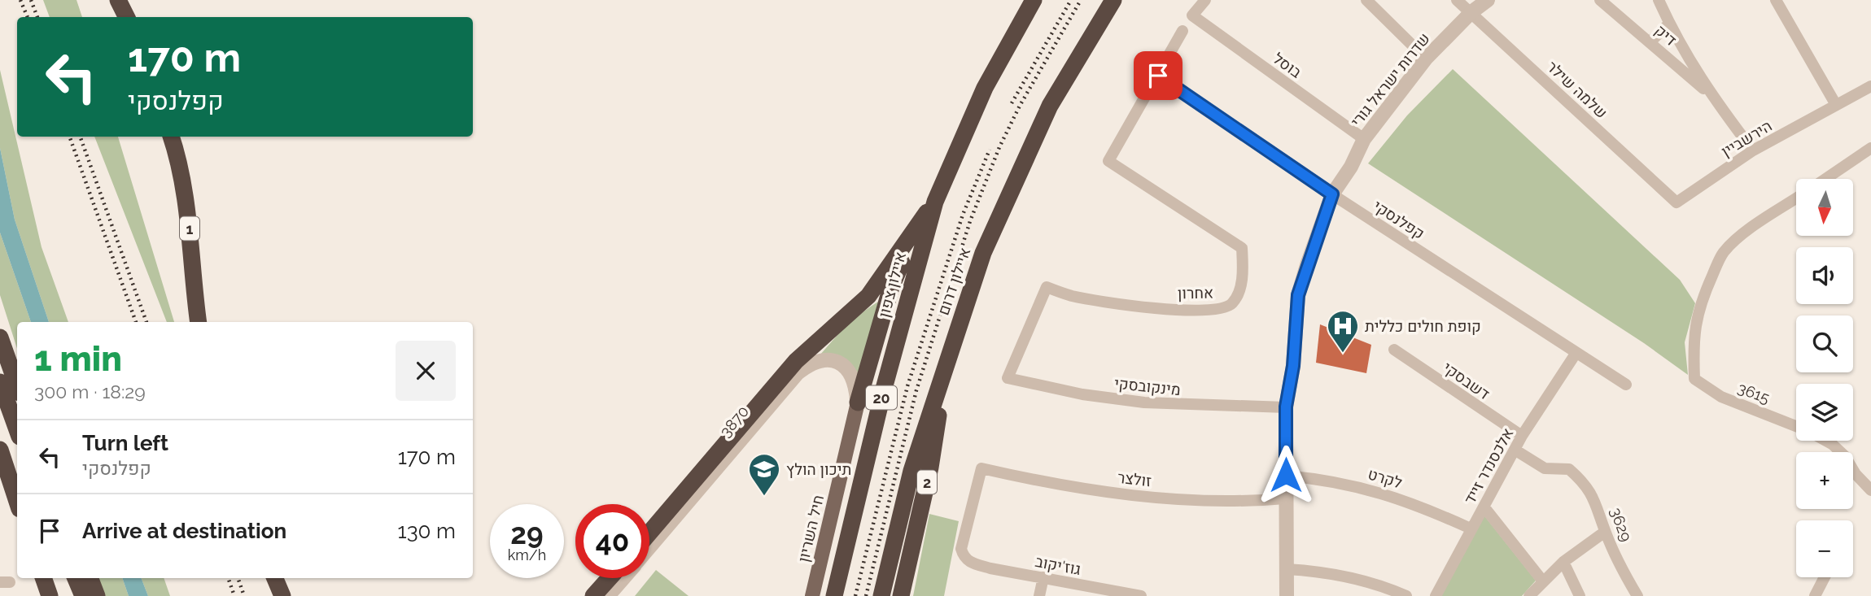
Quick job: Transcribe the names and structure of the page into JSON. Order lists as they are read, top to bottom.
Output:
{
  "streets": {
    "highway": [
      "1",
      "איילון דרום",
      "איילון צפון",
      "20",
      "2"
    ],
    "main road": ["חיל השריון"],
    "street": [
      "דיק",
      "בוסל",
      "שדרות ישראל גורי",
      "שלמה שילר",
      "הירשביין",
      "קפלנסקי",
      "אחרון",
      "דשבסקי",
      "מינקובסקי",
      "3615",
      "3870",
      "אלכסנדר זייד",
      "לקרט",
      "זולצר",
      "3629",
      "גוז'יקוב"
    ]
  },
  "crossings": [
    ["דיק", "הירשביין"],
    ["בוסל", "שדרות ישראל גורי"],
    ["שדרות ישראל גורי", "שלמה שילר"],
    ["שדרות ישראל גורי", "קפלנסקי"],
    ["שדרות ישראל גורי", "מינקובסקי"],
    ["שדרות ישראל גורי", "לקרט"],
    ["שדרות ישראל גורי", "זולצר"],
    ["שלמה שילר", "הירשביין"],
    ["קפלנסקי", "אחרון"],
    ["קפלנסקי", "אלכסנדר זייד"],
    ["איילון דרום", "2"],
    ["אחרון", "מינקובסקי"],
    ["דשבסקי", "אלכסנדר זייד"],
    ["3870", "חיל השריון"],
    ["אלכסנדר זייד", "לקרט"],
    ["אלכסנדר זייד", "3629"],
    ["זולצר", "גוז'יקוב"]
  ],
  "places": {
    "hospital": ["קופת חולים כללית"],
    "school or university": ["תיכון הולץ"]
  },
  "north": "bottom",
  "page": {
    "turn": ["170 m", "קפלנסקי"],
    "map_buttons": ["+", "−"],
    "heading": ["1 min", "300 m · 18:29"],
    "list": [
      {
        "name": "Turn left",
        "note": "קפלנסקי",
        "value": "170 m"
      },
      {
        "name": "Arrive at destination",
        "value": "130 m"
      }
    ],
    "speed": "29 km/h",
    "limit": "40"
  }
}
